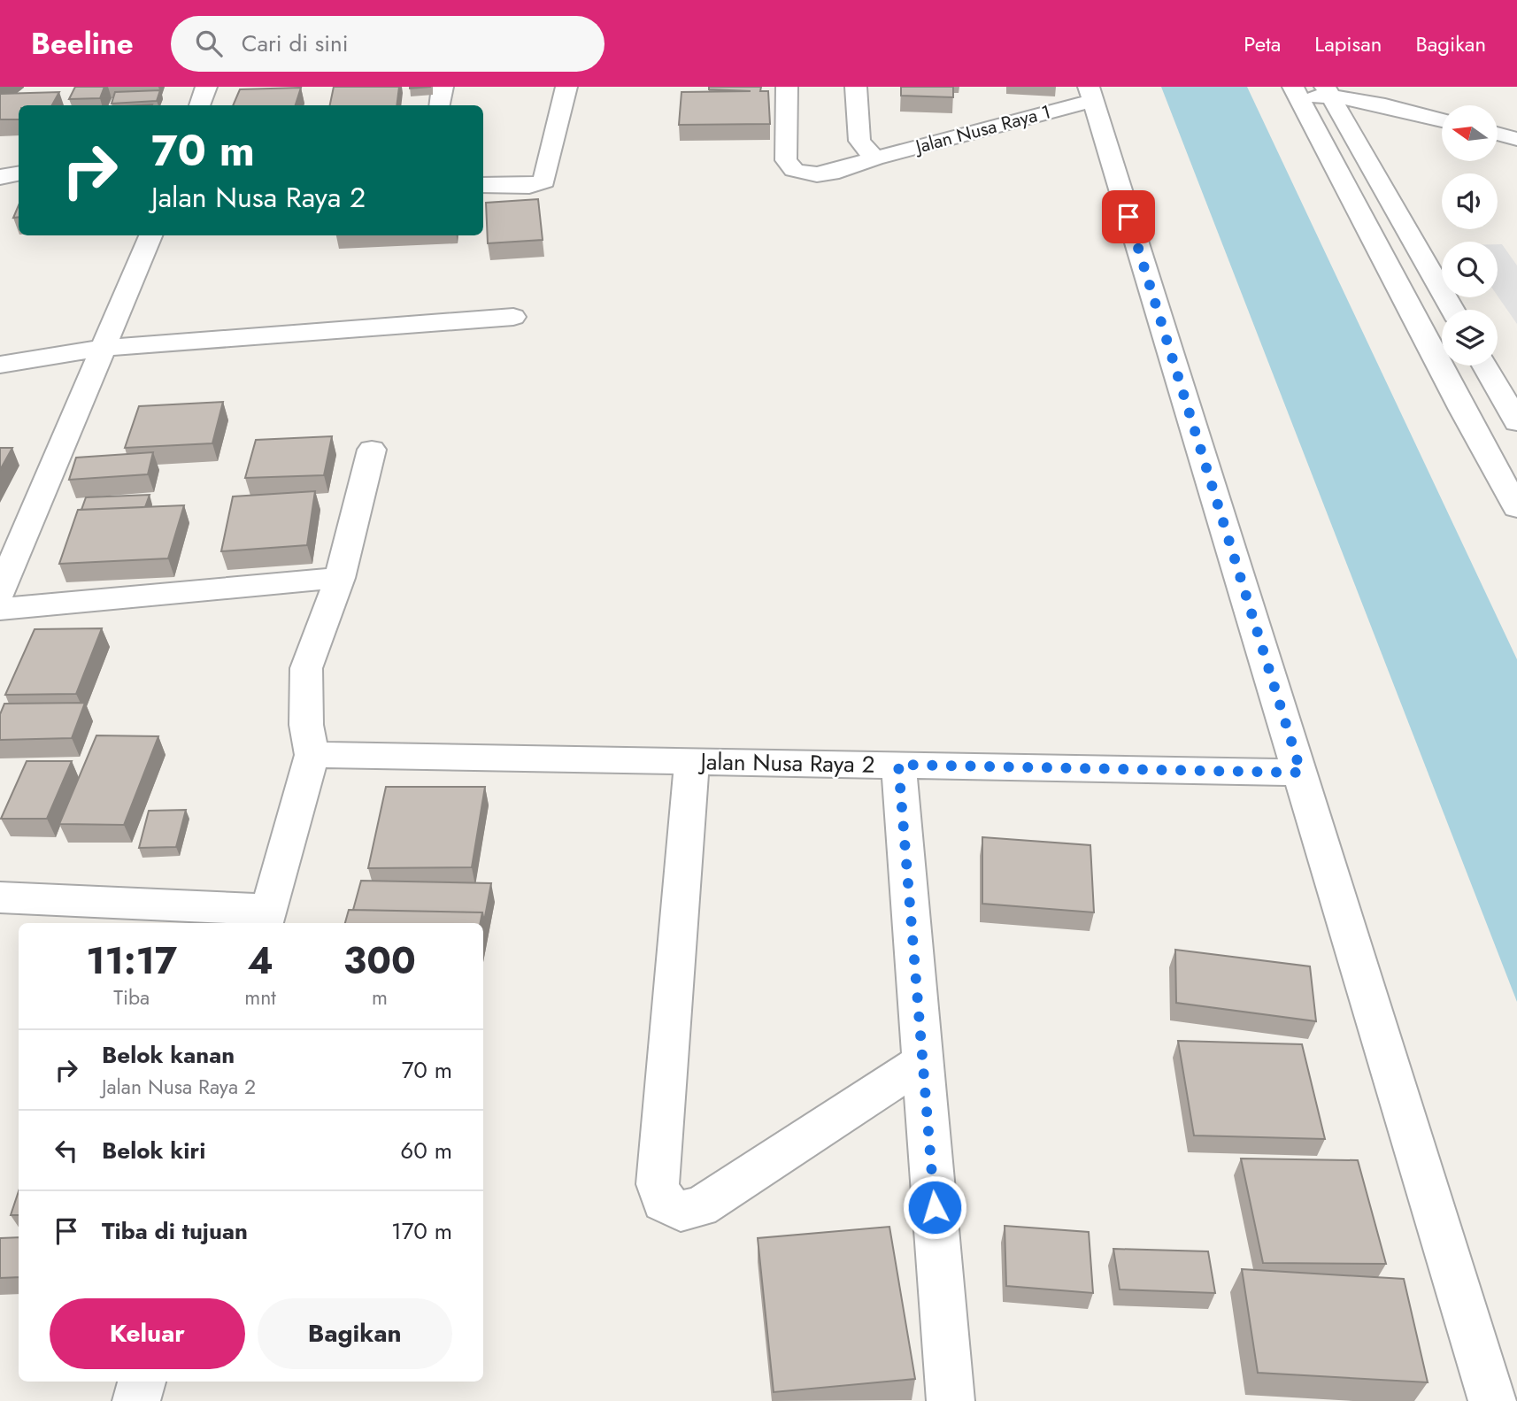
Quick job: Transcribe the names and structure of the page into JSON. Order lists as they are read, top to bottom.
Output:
{
  "streets": {
    "street": ["Jalan Nusa Raya 1", "Jalan Nusa Raya 2"]
  },
  "north": "left",
  "page": {
    "header": "Beeline",
    "search": "Cari di sini",
    "nav": ["Peta", "Lapisan", "Bagikan"],
    "turn": ["70 m", "Jalan Nusa Raya 2"],
    "eta": [
      "11:17",
      "Tiba",
      "4",
      "mnt",
      "300",
      "m"
    ],
    "list": [
      {
        "name": "Belok kanan",
        "note": "Jalan Nusa Raya 2",
        "value": "70 m"
      },
      {
        "name": "Belok kiri",
        "value": "60 m"
      },
      {
        "name": "Tiba di tujuan",
        "value": "170 m"
      }
    ],
    "buttons": ["Keluar", "Bagikan"]
  }
}
